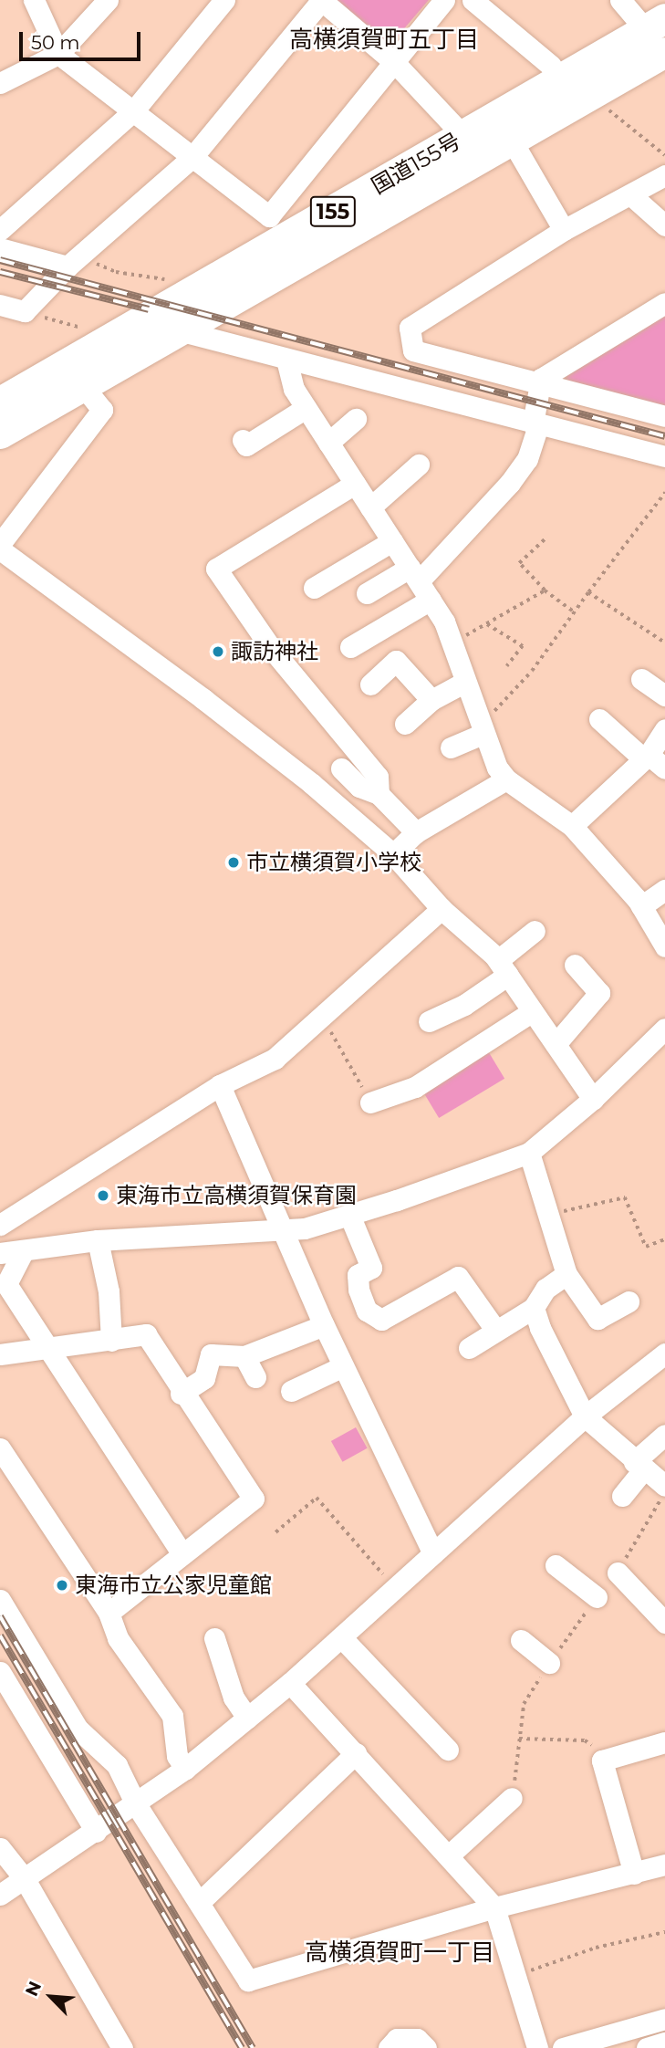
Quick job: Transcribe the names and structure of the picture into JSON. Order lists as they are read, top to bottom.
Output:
{
  "streets": {
    "highway": ["国道155号", "155"]
  },
  "districts": ["高横須賀町五丁目", "高横須賀町一丁目"],
  "places": [
    "諏訪神社",
    "市立横須賀小学校",
    "東海市立高横須賀保育園",
    "東海市立公家児童館"
  ],
  "scale_bar": "50 m",
  "north": "top left"
}
